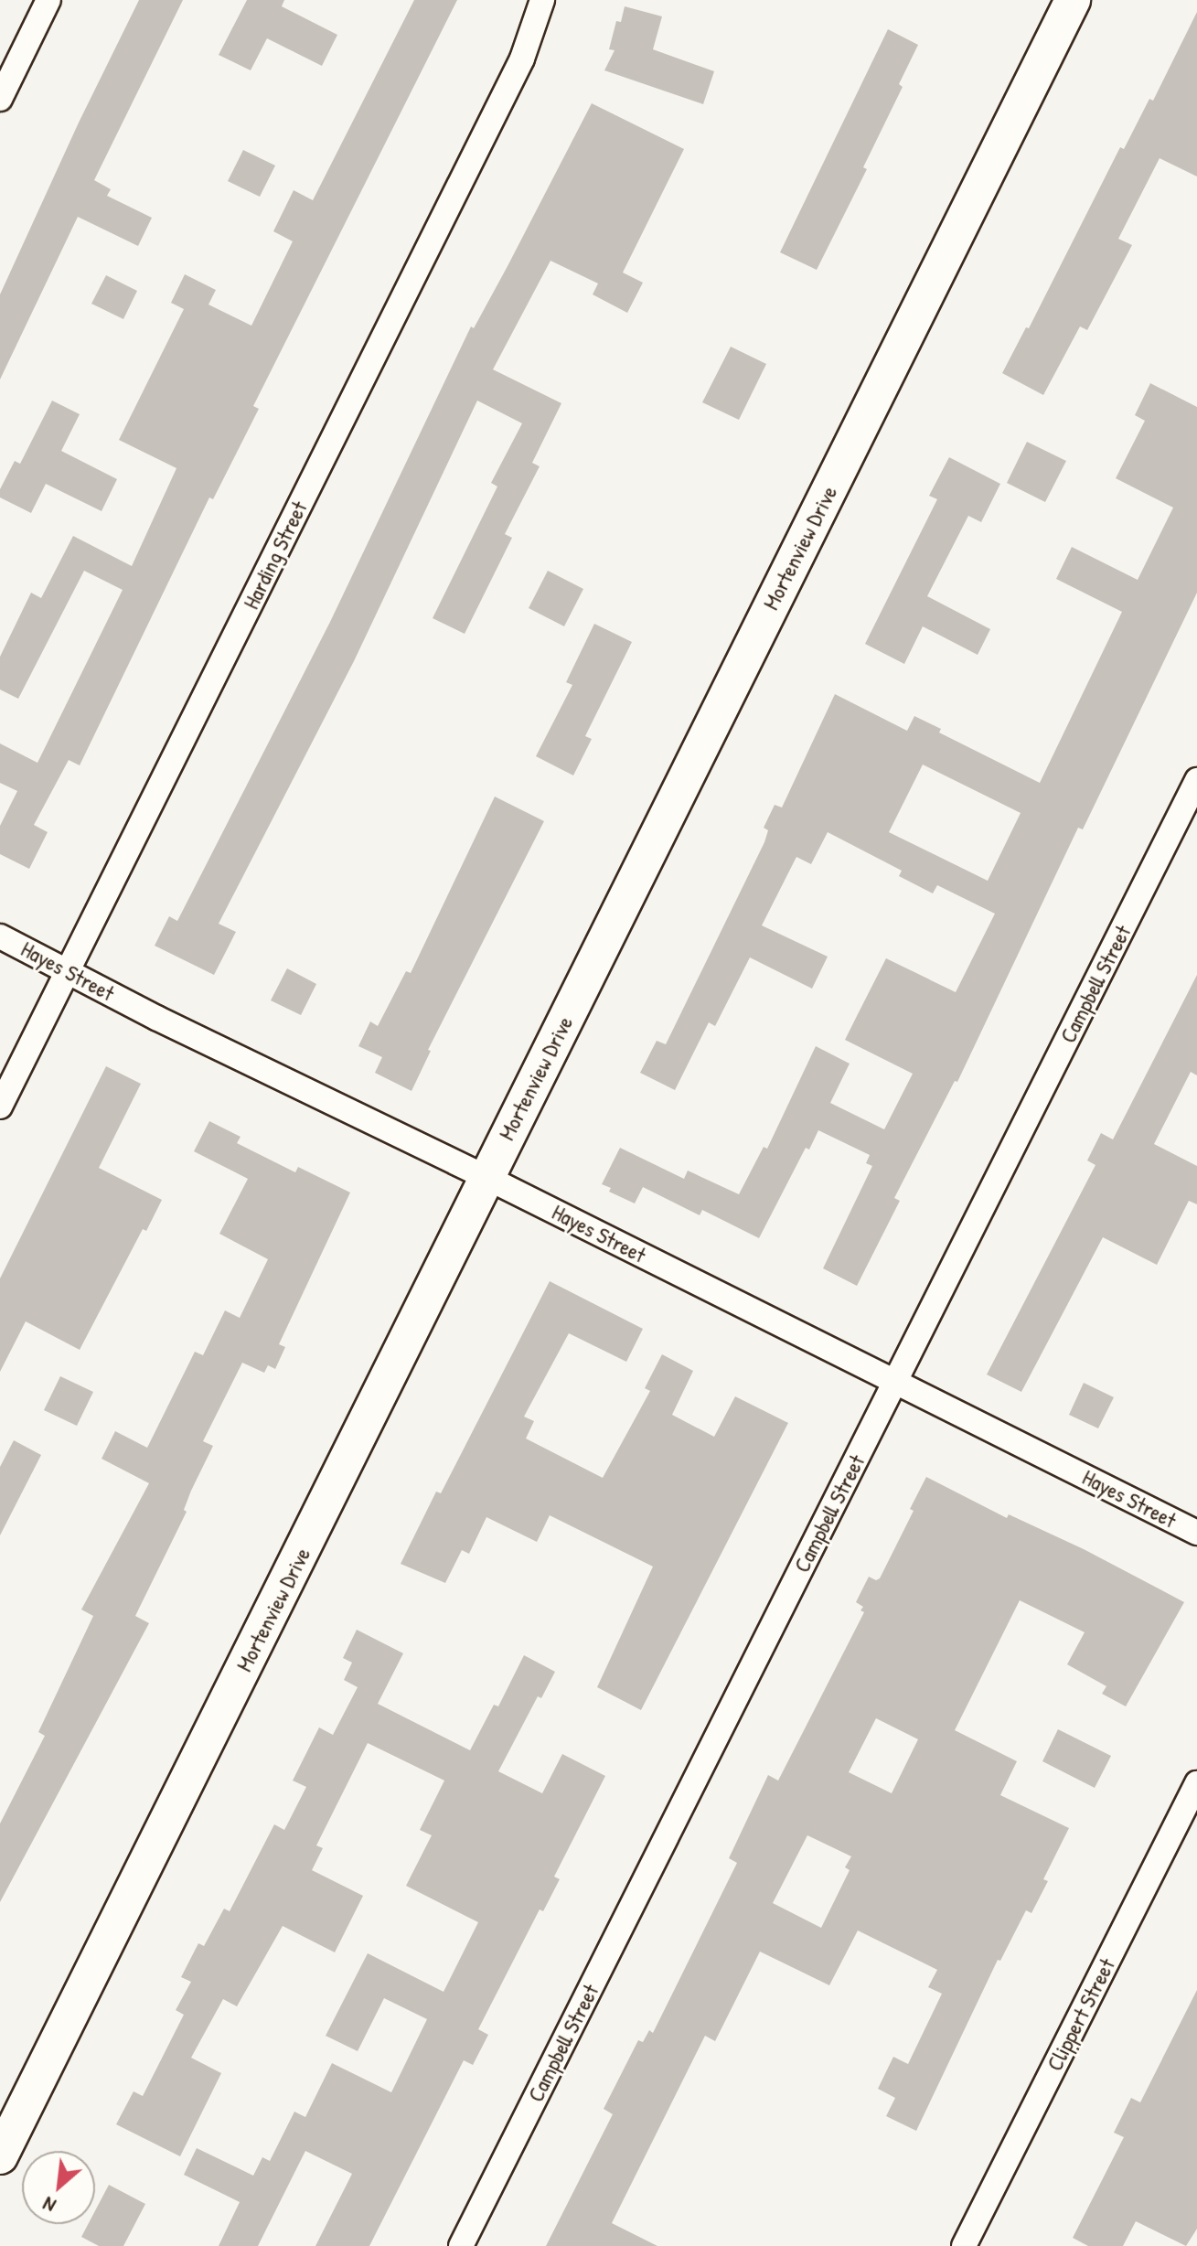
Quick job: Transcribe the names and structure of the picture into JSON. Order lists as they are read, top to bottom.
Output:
{
  "streets": {
    "street": [
      "Mortenview Drive",
      "Harding Street",
      "Hayes Street",
      "Campbell Street",
      "Clippert Street"
    ]
  },
  "crossings": [
    ["Mortenview Drive", "Hayes Street"],
    ["Harding Street", "Hayes Street"],
    ["Hayes Street", "Campbell Street"]
  ],
  "north": "bottom left"
}
